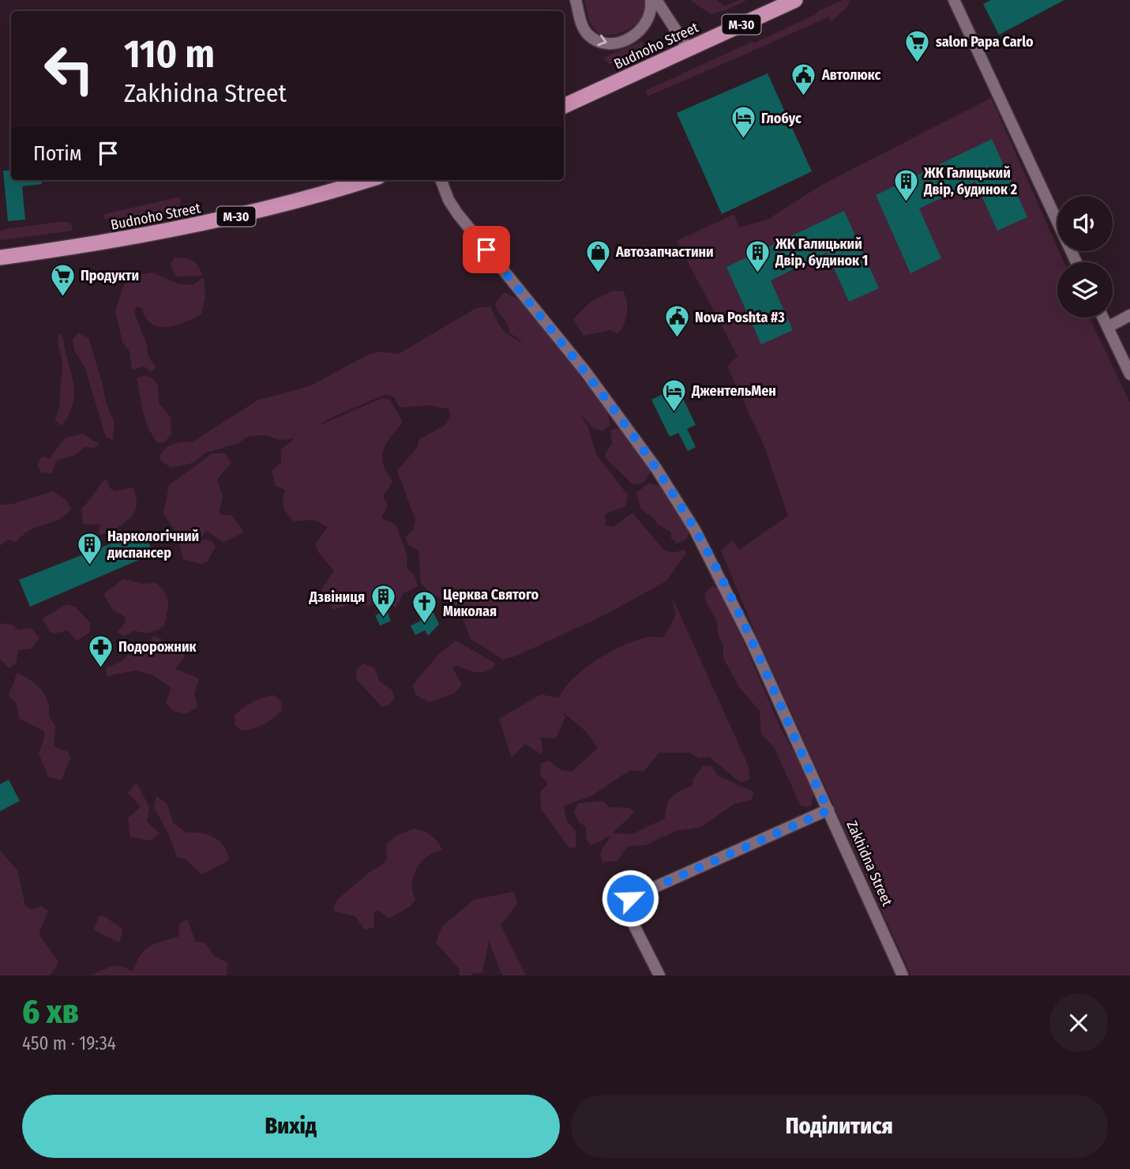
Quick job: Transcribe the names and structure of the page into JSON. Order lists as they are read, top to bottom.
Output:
{
  "streets": {
    "highway": ["М-30", "Budnoho Street"],
    "street": ["Zakhidna Street"]
  },
  "places": {
    "supermarket": ["salon Papa Carlo", "Продукти"],
    "public building": ["Автолюкс", "Nova Poshta #3"],
    "hotel": ["Глобус", "ДжентельМен"],
    "building": [
      "ЖК Галицький Двір, будинок 2",
      "ЖК Галицький Двір, будинок 1",
      "Наркологічний диспансер",
      "Дзвіниця"
    ],
    "shop": ["Автозапчастини"],
    "church": ["Церква Святого Миколая"],
    "pharmacy": ["Подорожник"]
  },
  "page": {
    "turn": ["110 m", "Zakhidna Street"],
    "then": "Потім",
    "heading": ["6 хв", "450 m · 19:34"],
    "buttons": ["Вихід", "Поділитися"]
  }
}
